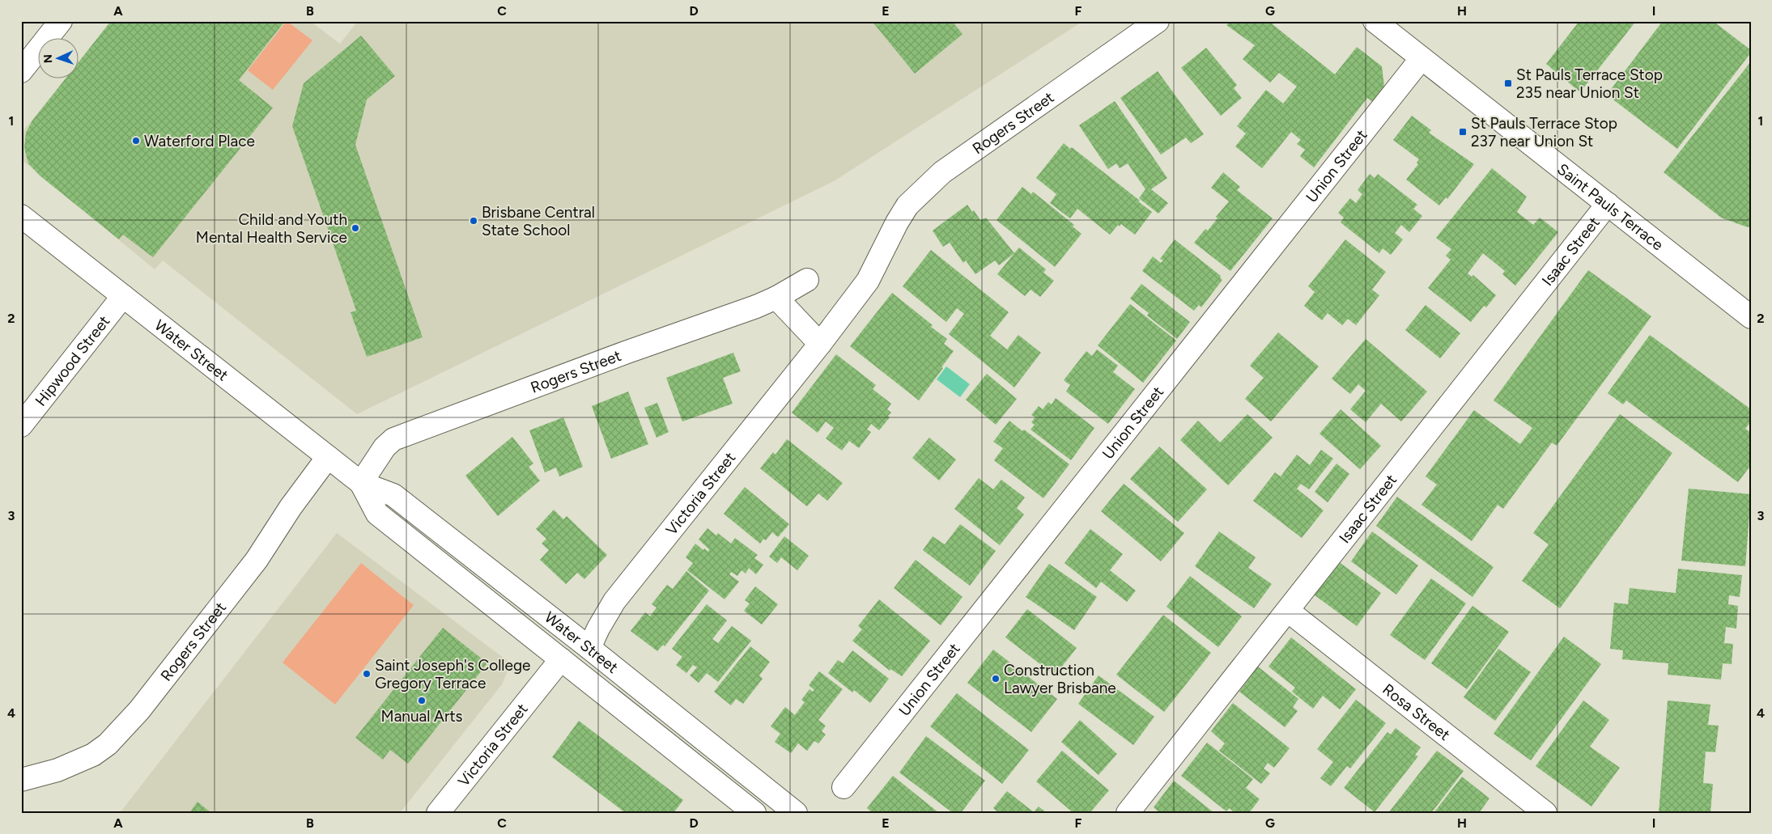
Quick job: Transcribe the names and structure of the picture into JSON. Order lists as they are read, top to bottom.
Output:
{
  "streets": {
    "street": [
      "Rogers Street",
      "Union Street",
      "Saint Pauls Terrace",
      "Isaac Street",
      "Water Street",
      "Hipwood Street",
      "Victoria Street",
      "Rosa Street"
    ]
  },
  "crossings": [
    ["Rogers Street", "Water Street"],
    ["Rogers Street", "Victoria Street"],
    ["Union Street", "Saint Pauls Terrace"],
    ["Saint Pauls Terrace", "Isaac Street"],
    ["Isaac Street", "Rosa Street"],
    ["Water Street", "Hipwood Street"],
    ["Water Street", "Victoria Street"]
  ],
  "places": {
    "transit": ["St Pauls Terrace Stop 235 near Union St", "St Pauls Terrace Stop 237 near Union St"],
    "other": [
      "Waterford Place",
      "Brisbane Central State School",
      "Child and Youth Mental Health Service",
      "Saint Joseph's College Gregory Terrace",
      "Construction Lawyer Brisbane",
      "Manual Arts"
    ]
  },
  "north": "left",
  "grid": {
    "columns": [
      "A",
      "B",
      "C",
      "D",
      "E",
      "F",
      "G",
      "H",
      "I"
    ],
    "rows": [
      "1",
      "2",
      "3",
      "4"
    ]
  }
}
